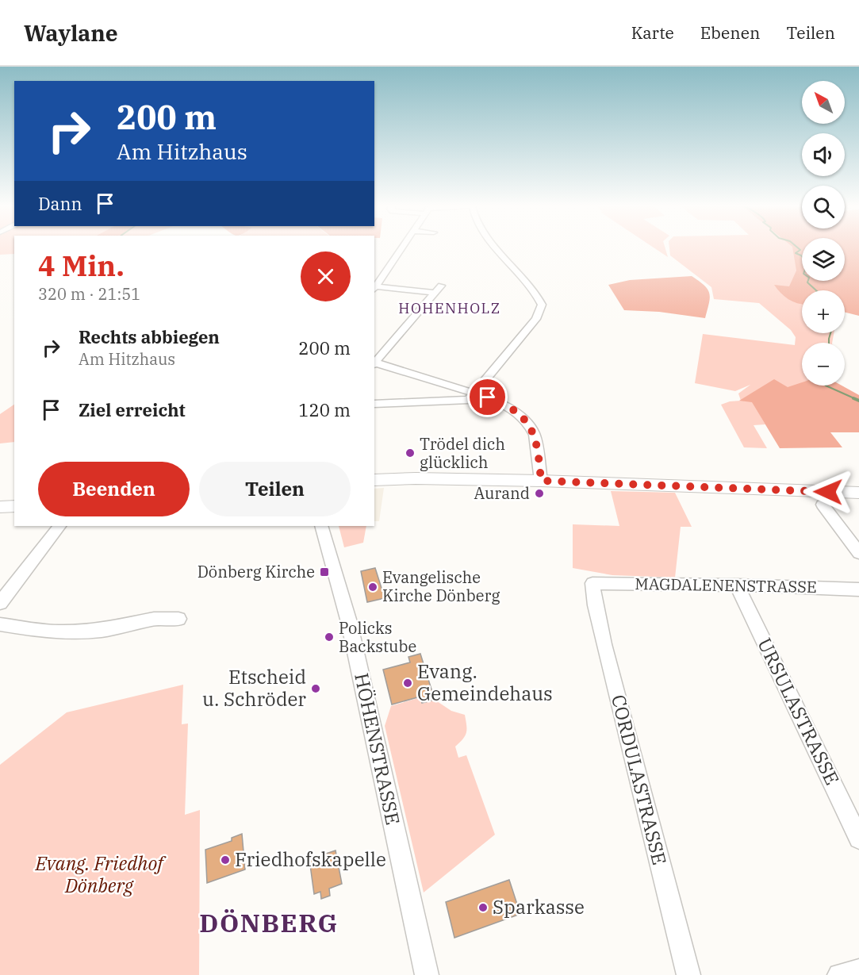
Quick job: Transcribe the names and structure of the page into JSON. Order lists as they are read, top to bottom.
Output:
{
  "streets": {
    "street": [
      "MAGDALENENSTRASSE",
      "URSULASTRASSE",
      "HÖHENSTRASSE",
      "CORDULASTRASSE"
    ]
  },
  "crossings": [
    ["MAGDALENENSTRASSE", "URSULASTRASSE"],
    ["MAGDALENENSTRASSE", "CORDULASTRASSE"]
  ],
  "districts": ["HOHENHOLZ", "DÖNBERG"],
  "parks": ["Evang. Friedhof Dönberg"],
  "places": {
    "other": [
      "Trödel dich glücklich",
      "Aurand",
      "Evangelische Kirche Dönberg",
      "Policks Backstube",
      "Evang. Gemeindehaus",
      "Etscheid u. Schröder",
      "Friedhofskapelle",
      "Sparkasse"
    ],
    "transit": ["Dönberg Kirche"]
  },
  "north": "top left",
  "page": {
    "header": "Waylane",
    "nav": ["Karte", "Ebenen", "Teilen"],
    "map_buttons": ["+", "−"],
    "turn": ["200 m", "Am Hitzhaus"],
    "then": "Dann",
    "heading": ["4 Min.", "320 m · 21:51"],
    "list": [
      {
        "name": "Rechts abbiegen",
        "note": "Am Hitzhaus",
        "value": "200 m"
      },
      {
        "name": "Ziel erreicht",
        "value": "120 m"
      }
    ],
    "buttons": ["Beenden", "Teilen"]
  }
}
